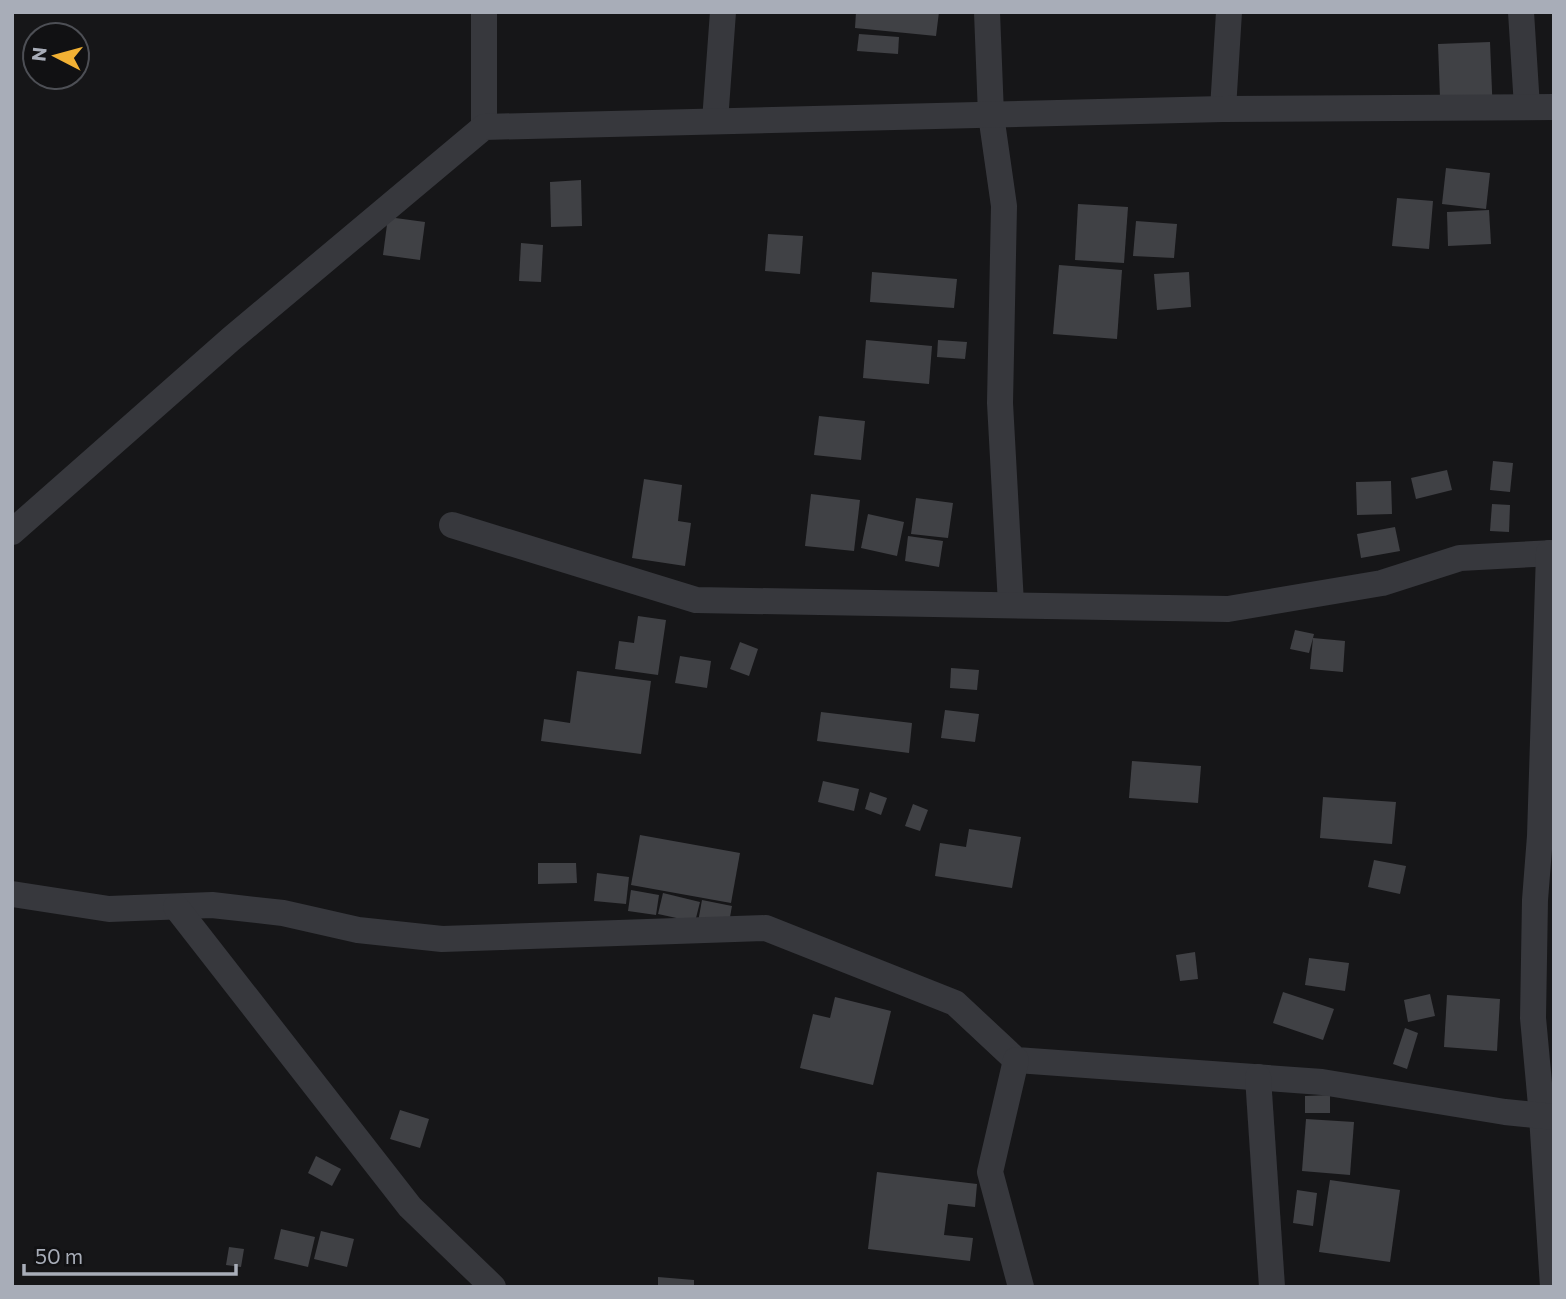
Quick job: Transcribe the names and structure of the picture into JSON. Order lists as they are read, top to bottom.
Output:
{
  "scale_bar": "50 m",
  "north": "left"
}
